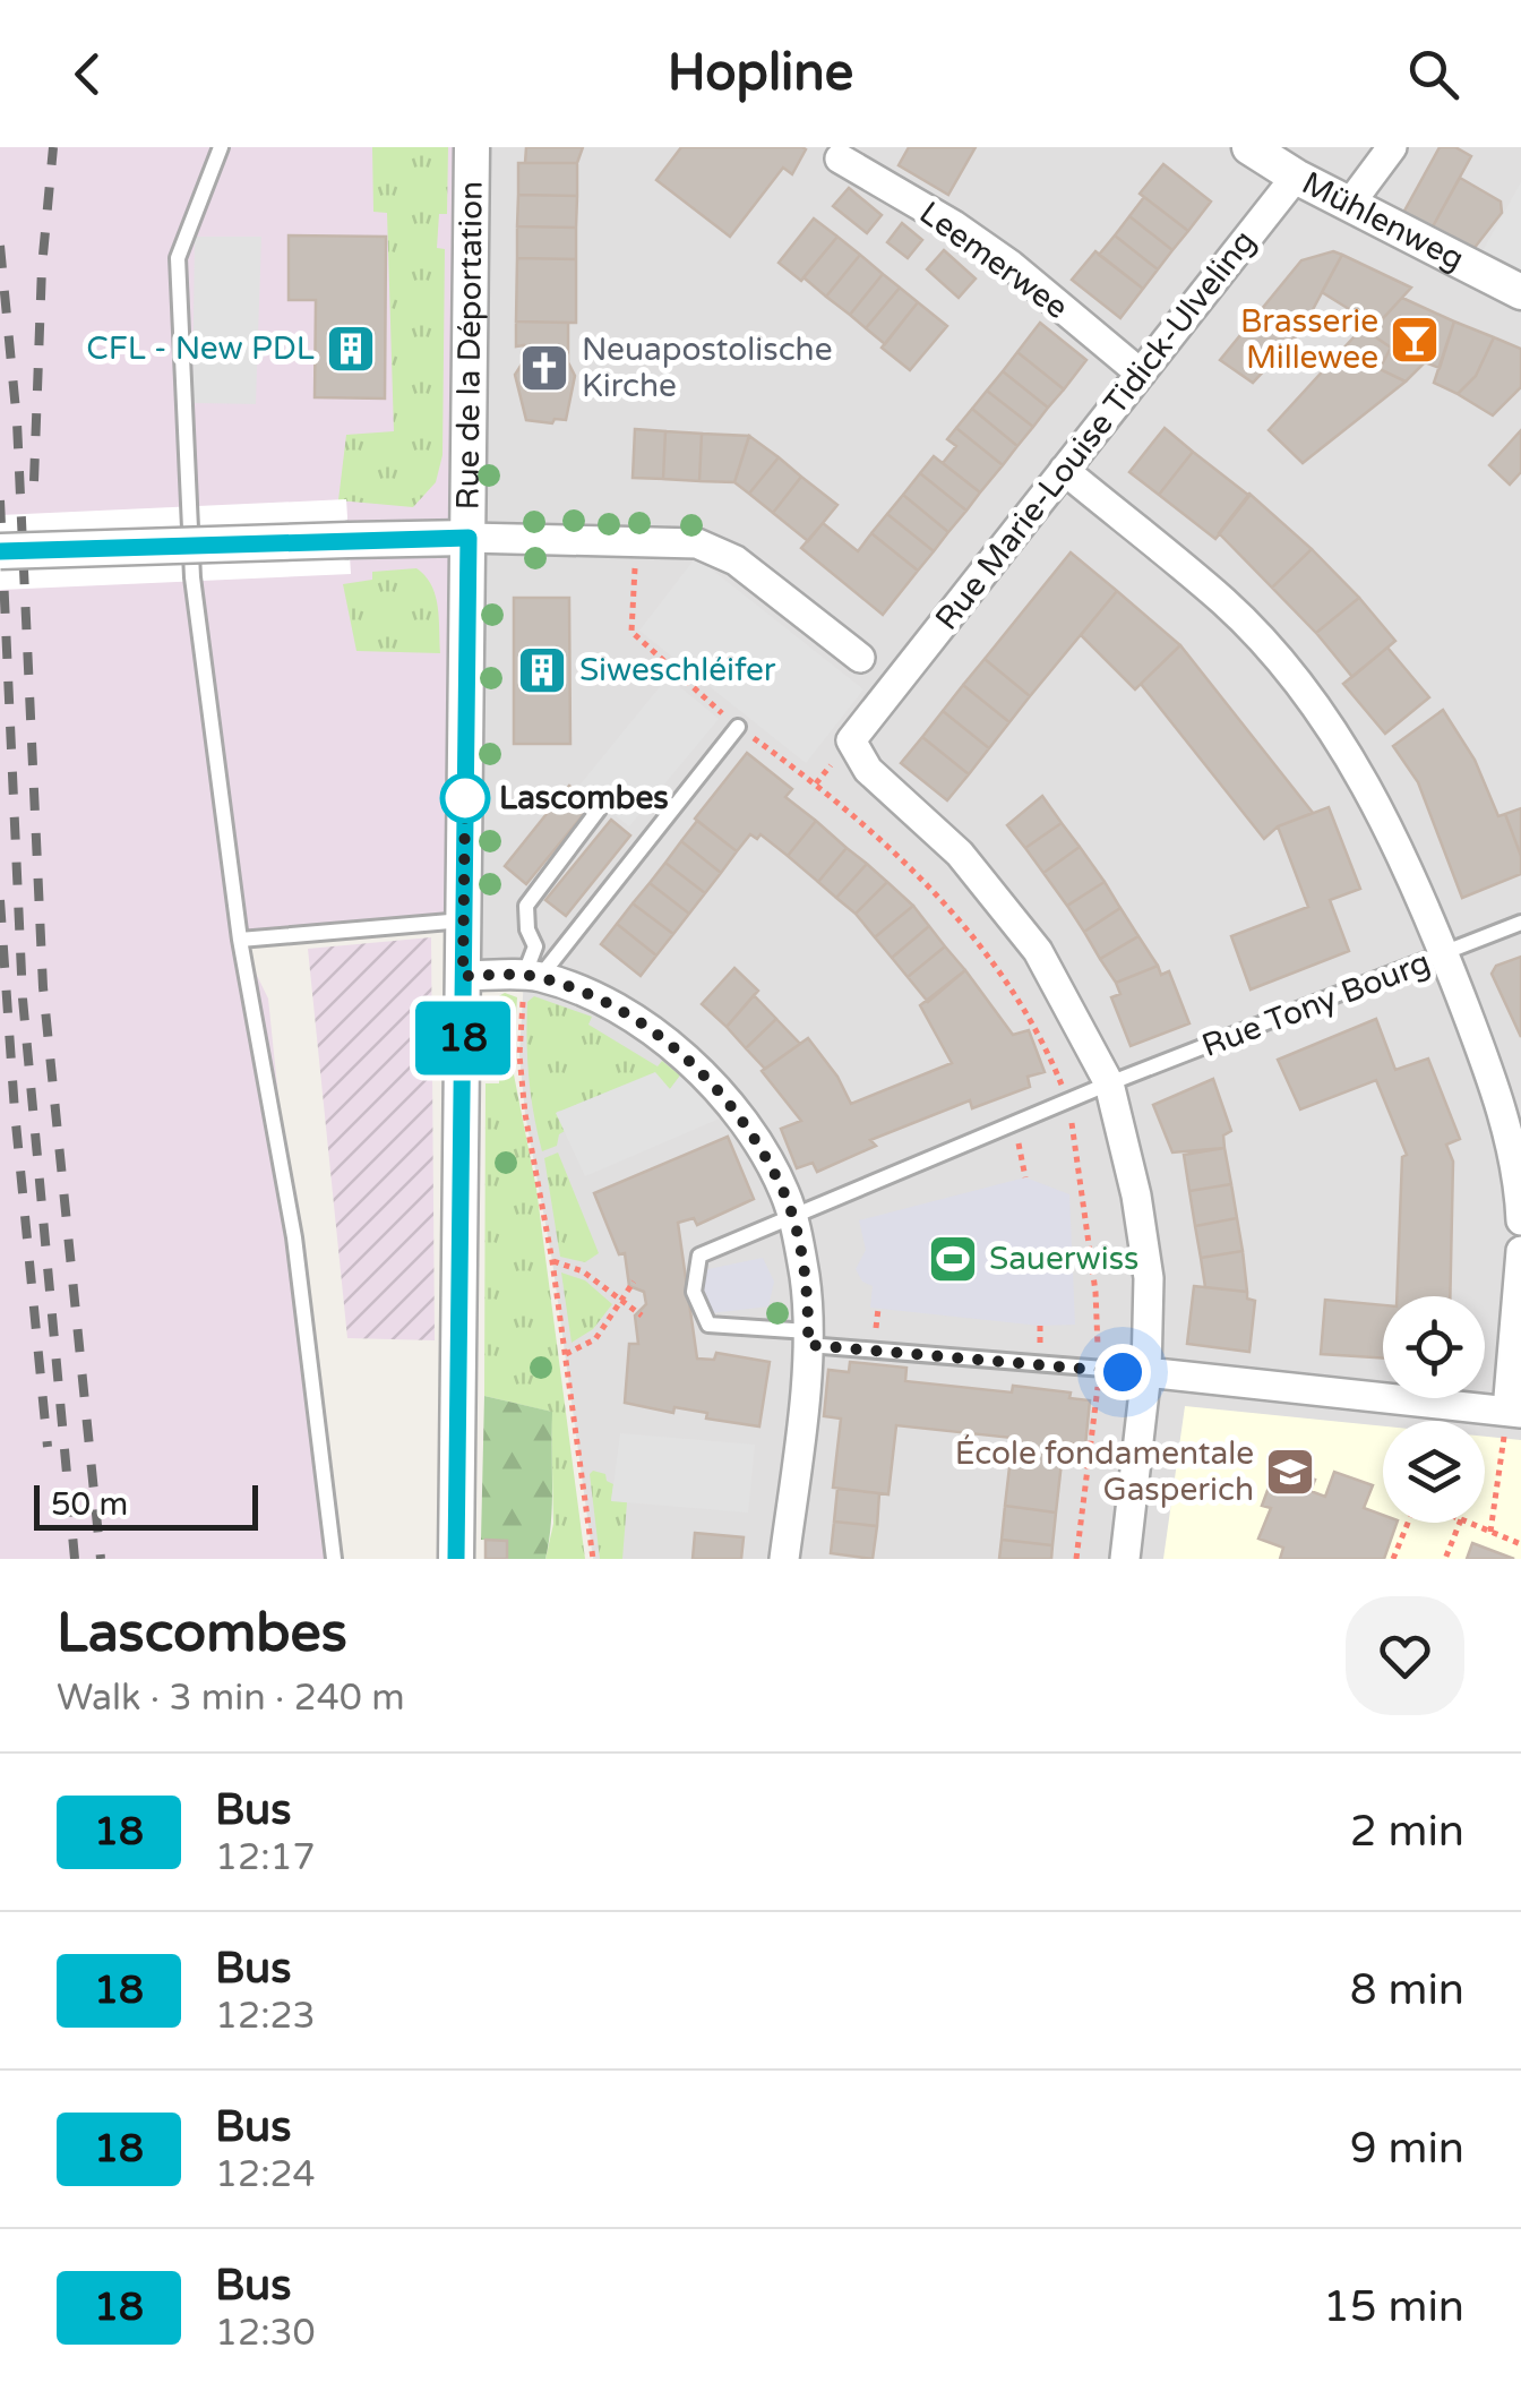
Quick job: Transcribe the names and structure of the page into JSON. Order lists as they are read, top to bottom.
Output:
{
  "streets": {
    "street": [
      "Mühlenweg",
      "Leemerwee",
      "Rue de la Déportation",
      "Rue Marie-Louise Tidick-Ulveling"
    ],
    "lane": ["Rue Tony Bourg"]
  },
  "crossings": [
    ["Mühlenweg", "Rue Marie-Louise Tidick-Ulveling"],
    ["Leemerwee", "Rue Marie-Louise Tidick-Ulveling"],
    ["Rue Marie-Louise Tidick-Ulveling", "Rue Tony Bourg"]
  ],
  "places": {
    "bar": ["Brasserie Millewee"],
    "building": ["CFL - New PDL", "Siweschléifer"],
    "church": ["Neuapostolische Kirche"],
    "other": ["Lascombes"],
    "sports": ["Sauerwiss"],
    "school or university": ["École fondamentale Gasperich"]
  },
  "lines": ["bus line 18"],
  "scale_bar": "50 m",
  "page": {
    "header": "Hopline",
    "on_map": "18",
    "scale": "50 m",
    "heading": ["Lascombes", "Walk · 3 min · 240 m"],
    "list": [
      {
        "mark": "18",
        "name": "Bus",
        "note": "12:17",
        "value": "2 min"
      },
      {
        "mark": "18",
        "name": "Bus",
        "note": "12:23",
        "value": "8 min"
      },
      {
        "mark": "18",
        "name": "Bus",
        "note": "12:24",
        "value": "9 min"
      },
      {
        "mark": "18",
        "name": "Bus",
        "note": "12:30",
        "value": "15 min"
      }
    ]
  }
}
